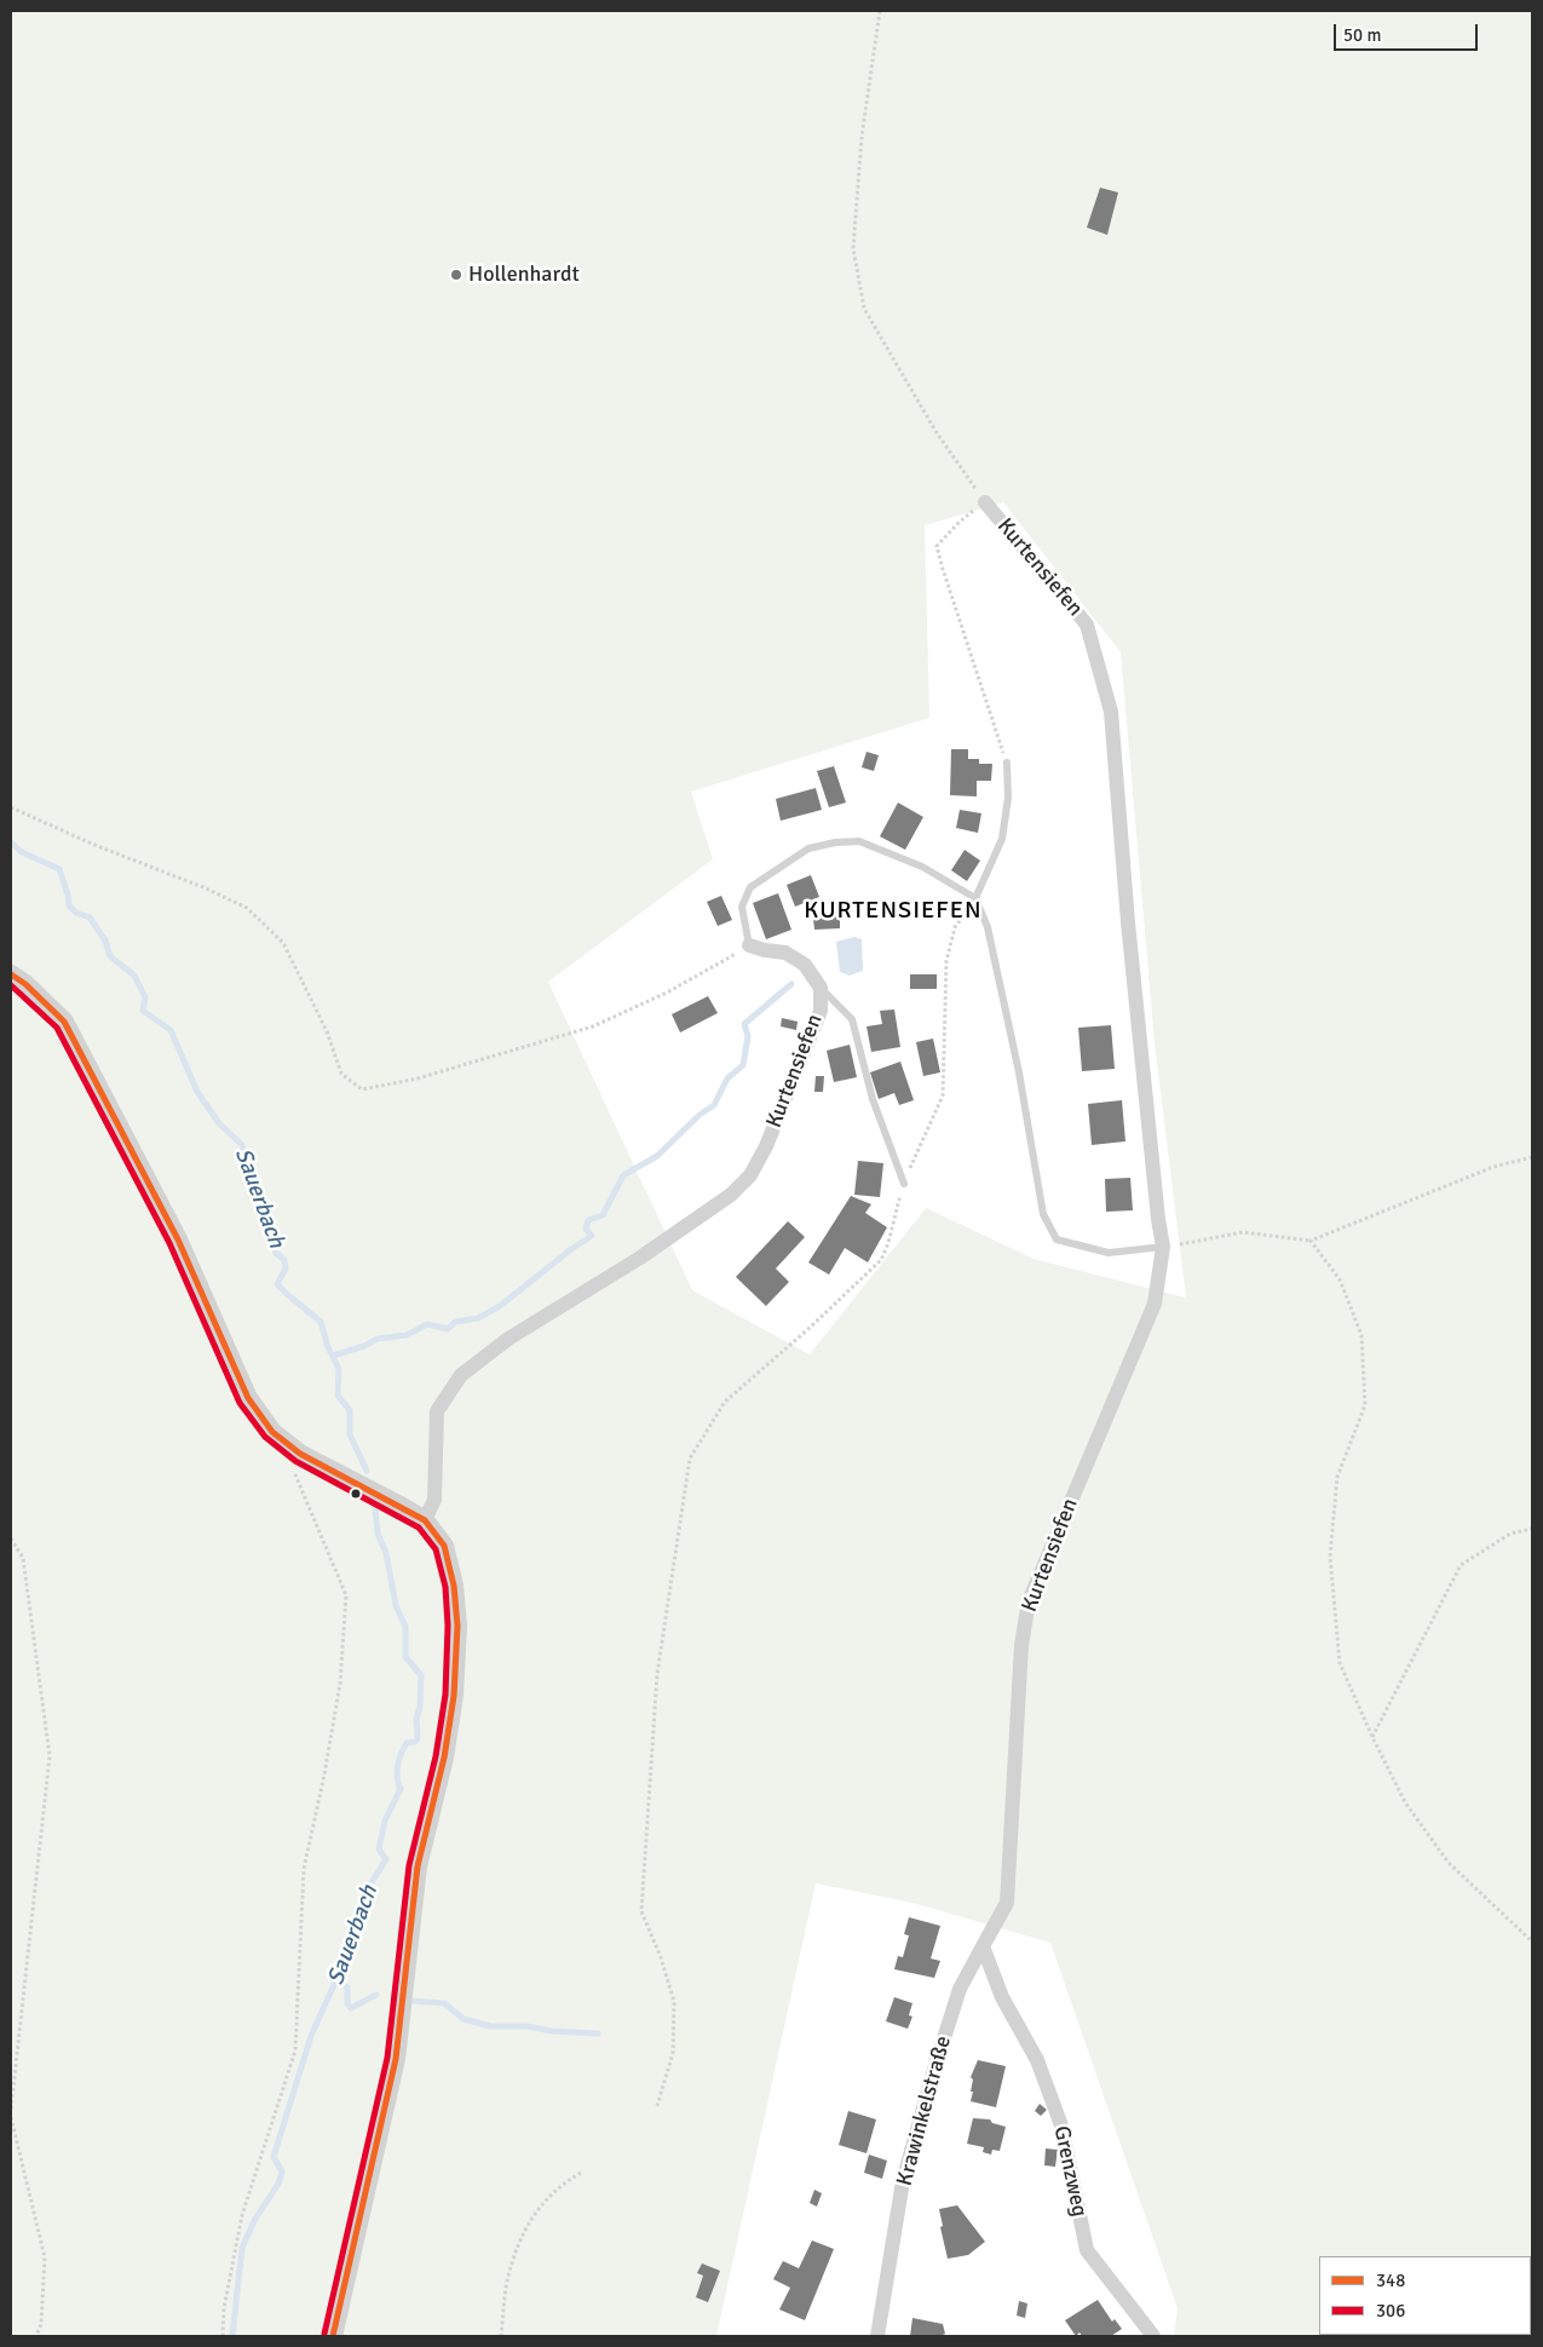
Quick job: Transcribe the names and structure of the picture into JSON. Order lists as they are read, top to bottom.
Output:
{
  "streets": {
    "street": ["Kurtensiefen", "Krawinkelstraße", "Grenzweg"]
  },
  "crossings": [
    ["Kurtensiefen", "Krawinkelstraße"],
    ["Kurtensiefen", "Grenzweg"],
    ["Krawinkelstraße", "Grenzweg"]
  ],
  "districts": ["KURTENSIEFEN"],
  "water": ["Sauerbach"],
  "places": ["Hollenhardt"],
  "lines": ["transit line 348", "transit line 306"],
  "legend": ["348", "306"],
  "scale_bar": "50 m"
}
